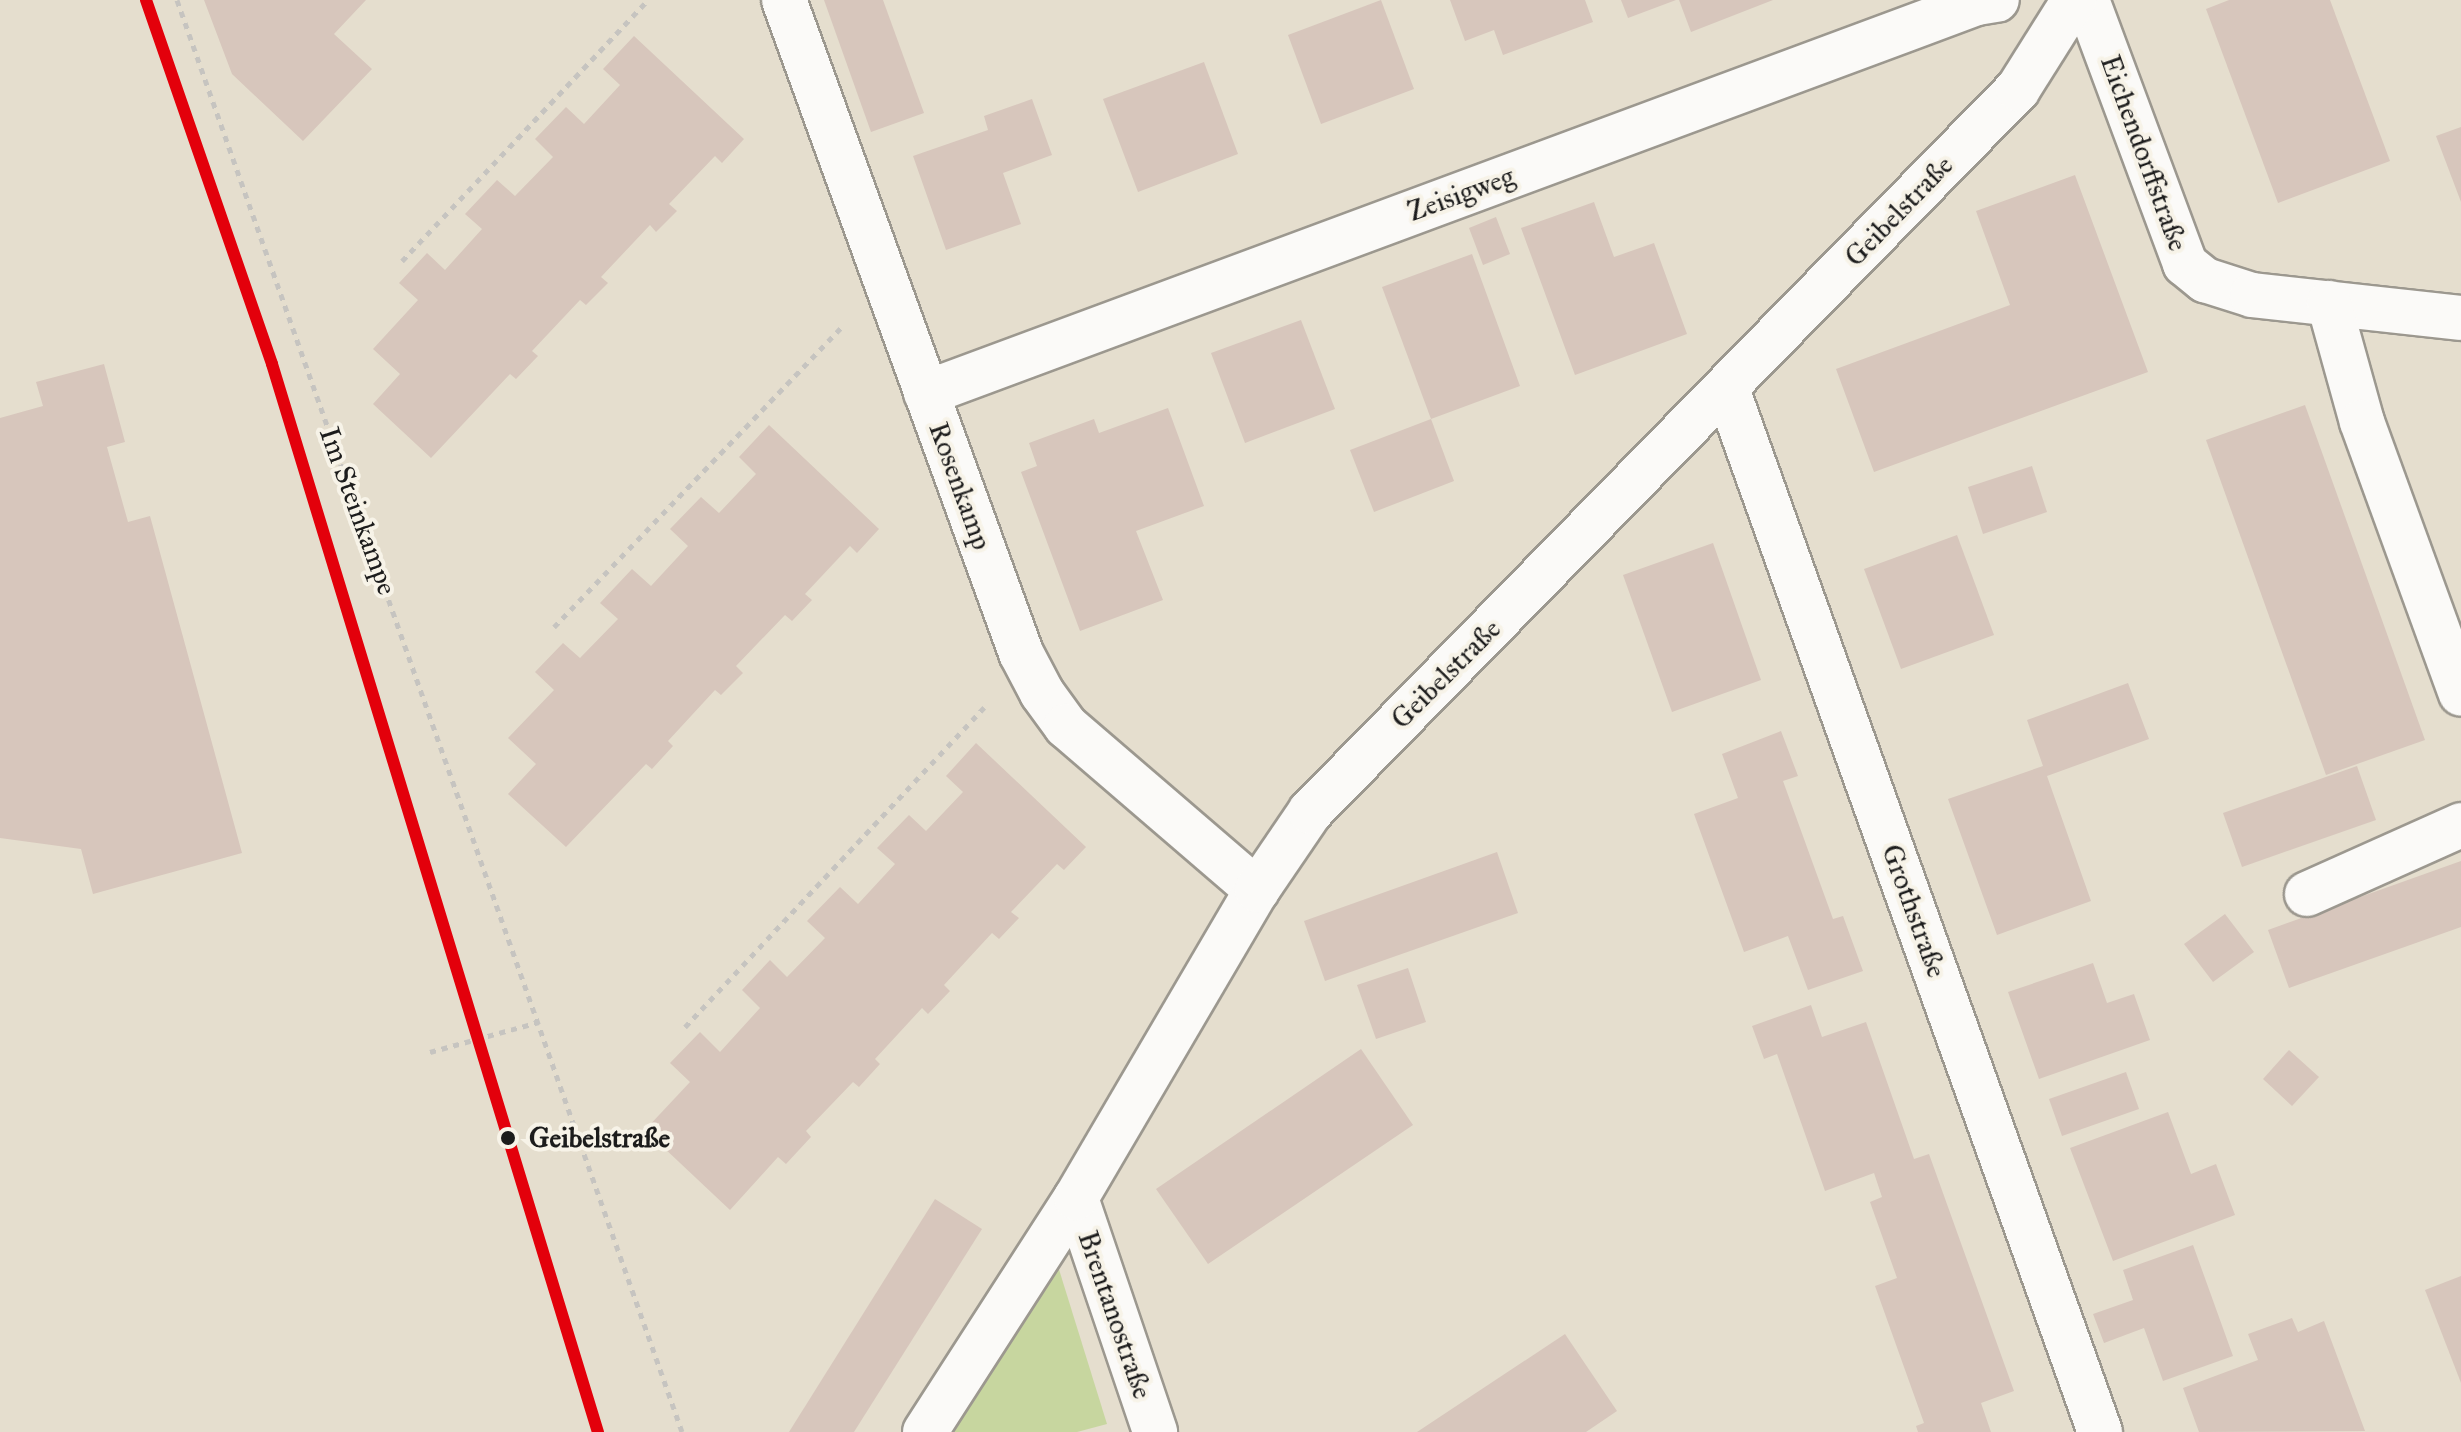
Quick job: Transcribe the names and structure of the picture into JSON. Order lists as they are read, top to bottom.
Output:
{
  "streets": {
    "street": [
      "Eichendorffstraße",
      "Zeisigweg",
      "Geibelstraße",
      "Rosenkamp",
      "Grothstraße",
      "Brentanostraße"
    ],
    "path": ["Im Steinkampe"]
  },
  "crossings": [
    ["Zeisigweg", "Rosenkamp"],
    ["Geibelstraße", "Rosenkamp"],
    ["Geibelstraße", "Grothstraße"],
    ["Geibelstraße", "Brentanostraße"]
  ],
  "places": ["Geibelstraße"]
}
